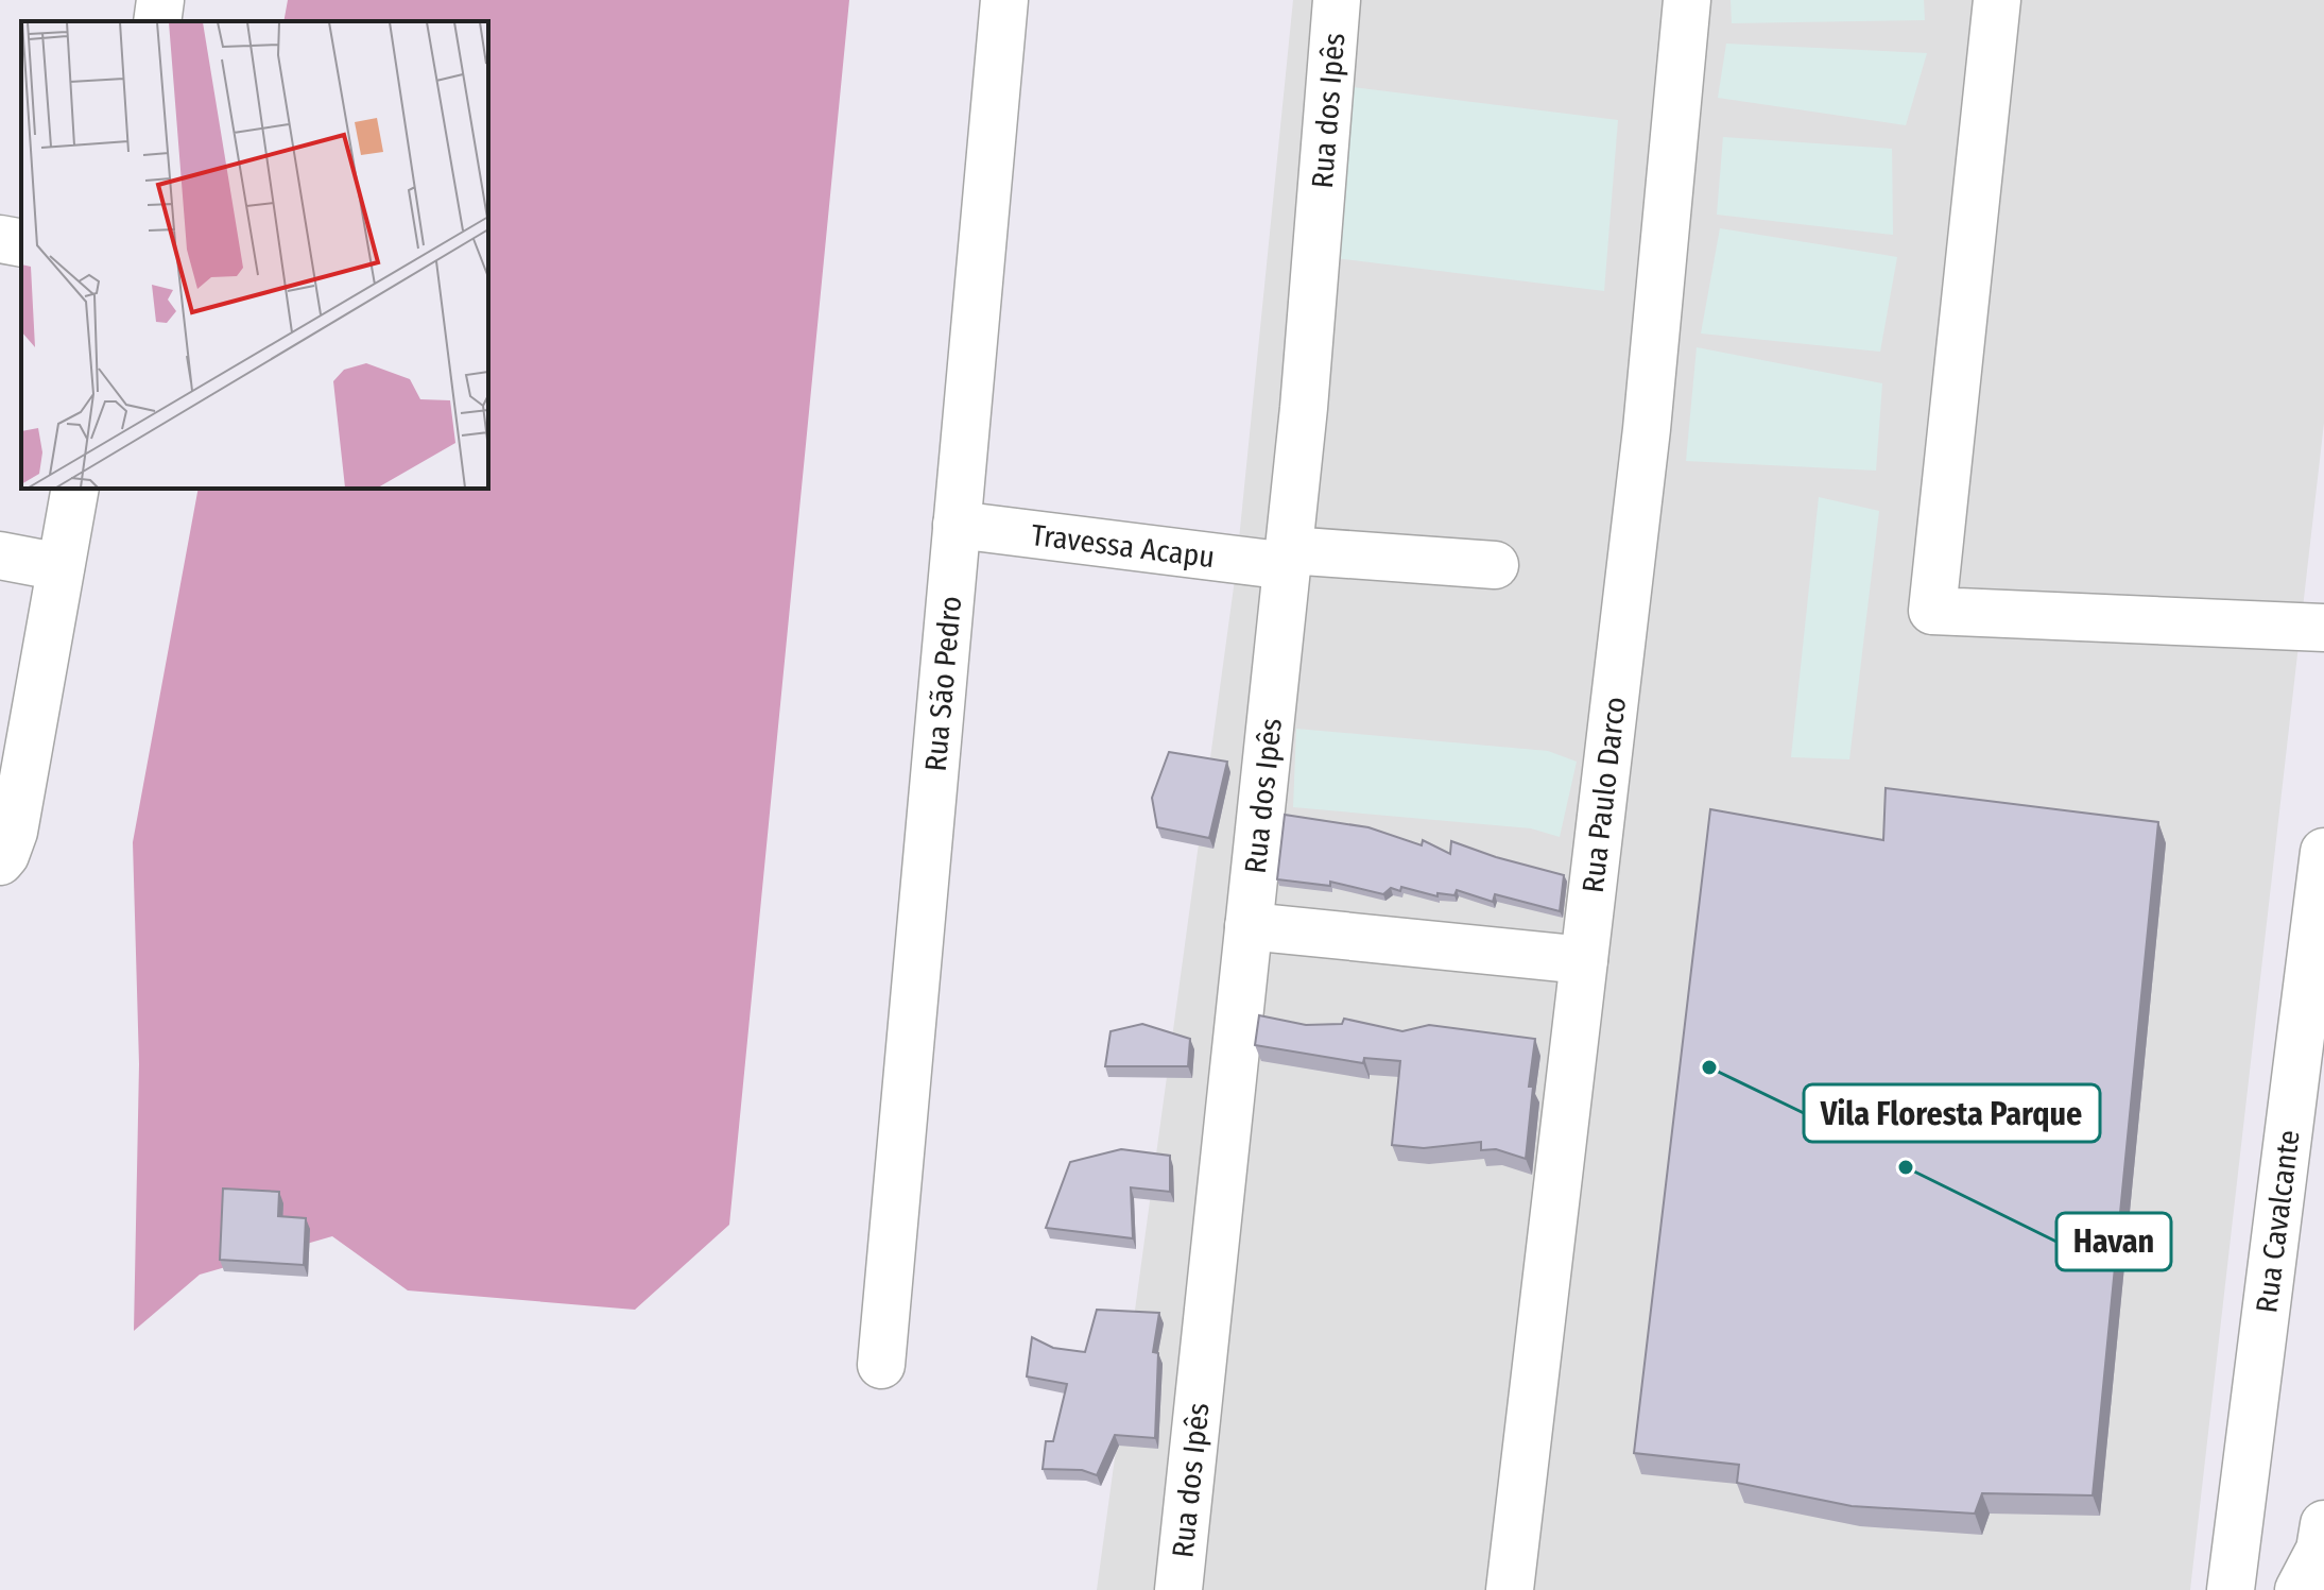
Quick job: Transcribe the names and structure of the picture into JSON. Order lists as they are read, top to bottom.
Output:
{
  "streets": {
    "street": [
      "Rua dos Ipês",
      "Travessa Acapu",
      "Rua São Pedro",
      "Rua Paulo Darco",
      "Rua Cavalcante"
    ]
  },
  "crossings": [
    ["Rua dos Ipês", "Travessa Acapu"],
    ["Travessa Acapu", "Rua São Pedro"]
  ],
  "places": ["Vila Floresta Parque", "Havan"]
}
